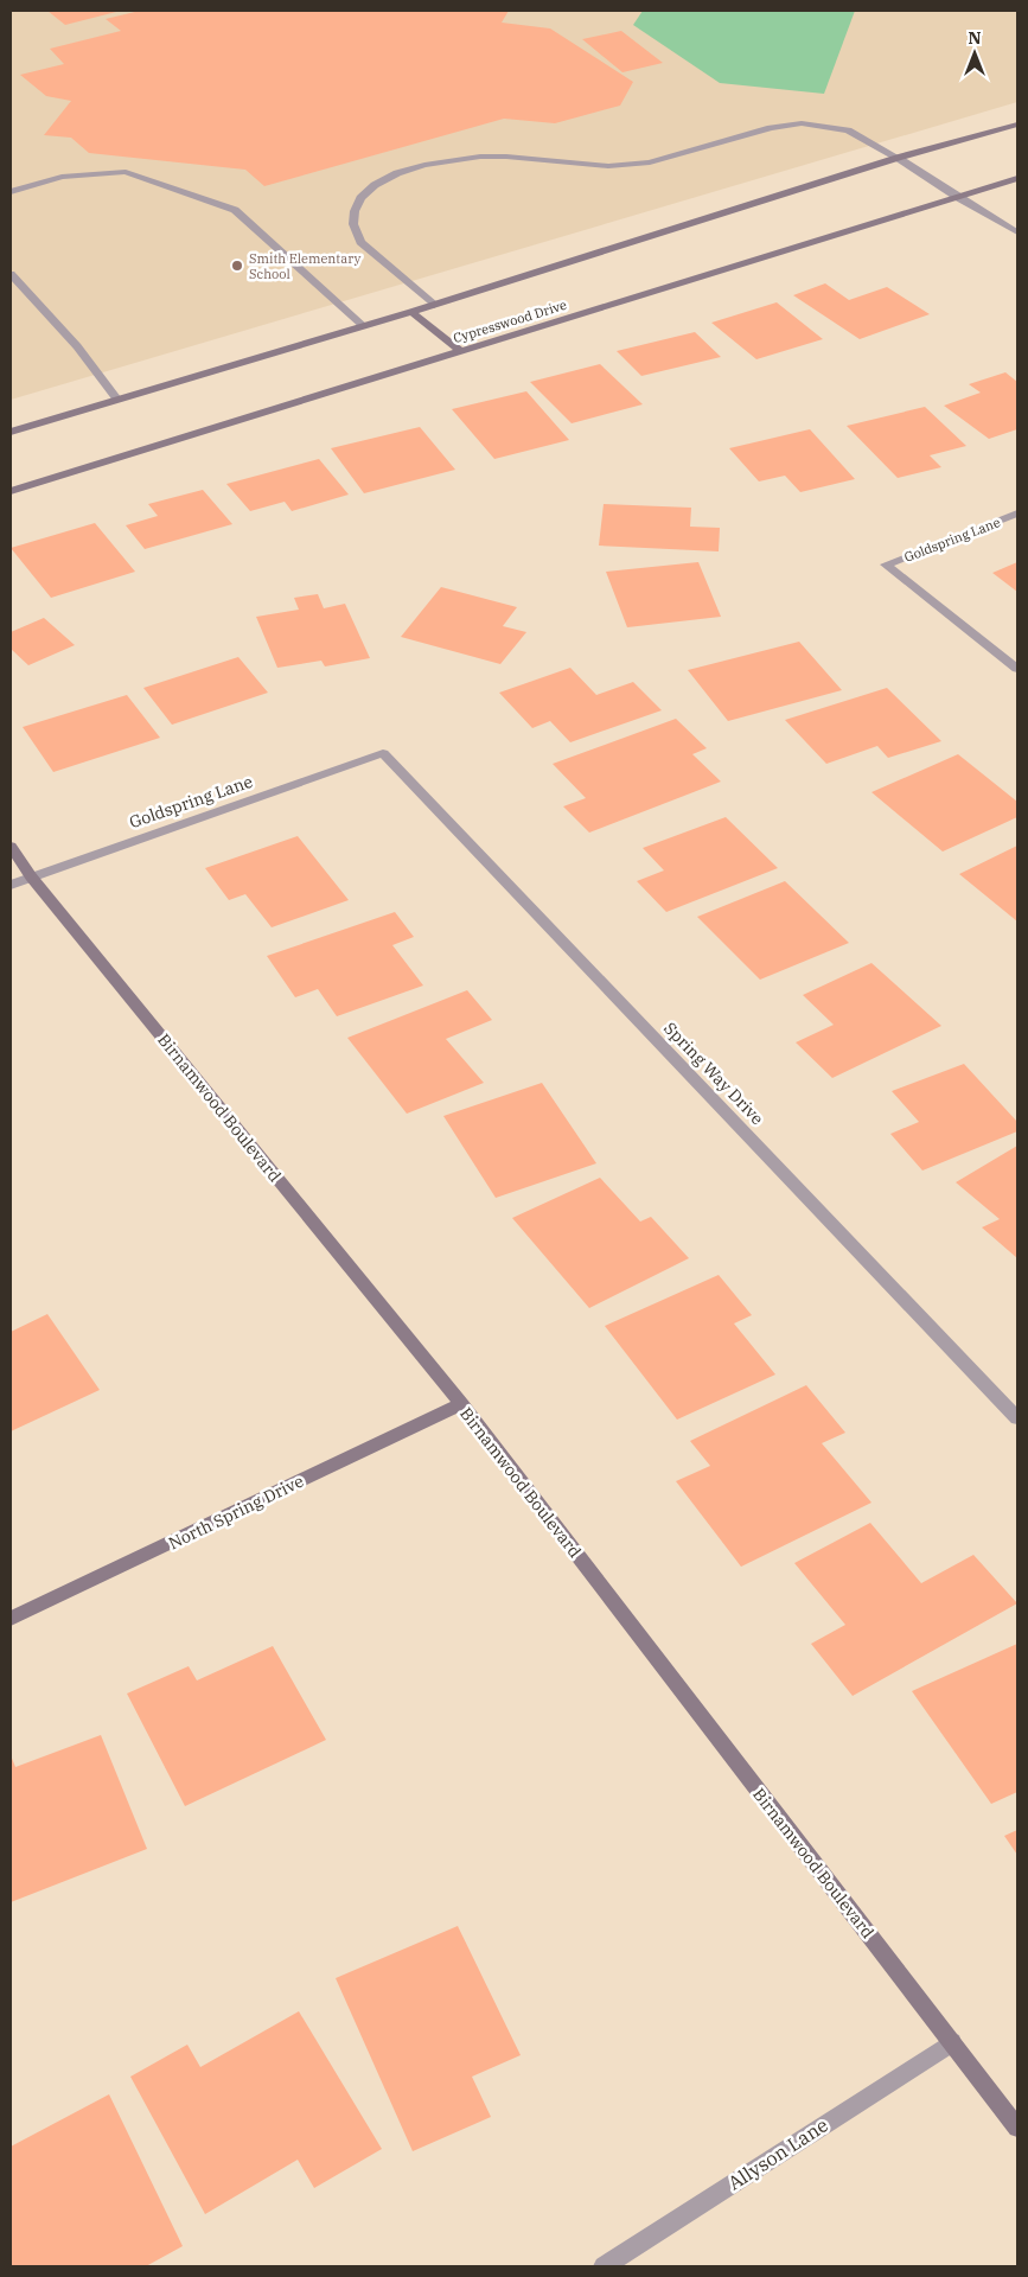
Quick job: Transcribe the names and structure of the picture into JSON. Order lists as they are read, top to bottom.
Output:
{
  "streets": {
    "main road": ["Cypresswood Drive", "Birnamwood Boulevard", "North Spring Drive"],
    "street": ["Goldspring Lane", "Spring Way Drive", "Allyson Lane"]
  },
  "crossings": [
    ["Goldspring Lane", "Spring Way Drive"],
    ["Goldspring Lane", "Birnamwood Boulevard"],
    ["Birnamwood Boulevard", "North Spring Drive"],
    ["Birnamwood Boulevard", "Allyson Lane"]
  ],
  "places": ["Smith Elementary School"],
  "north": "top"
}
